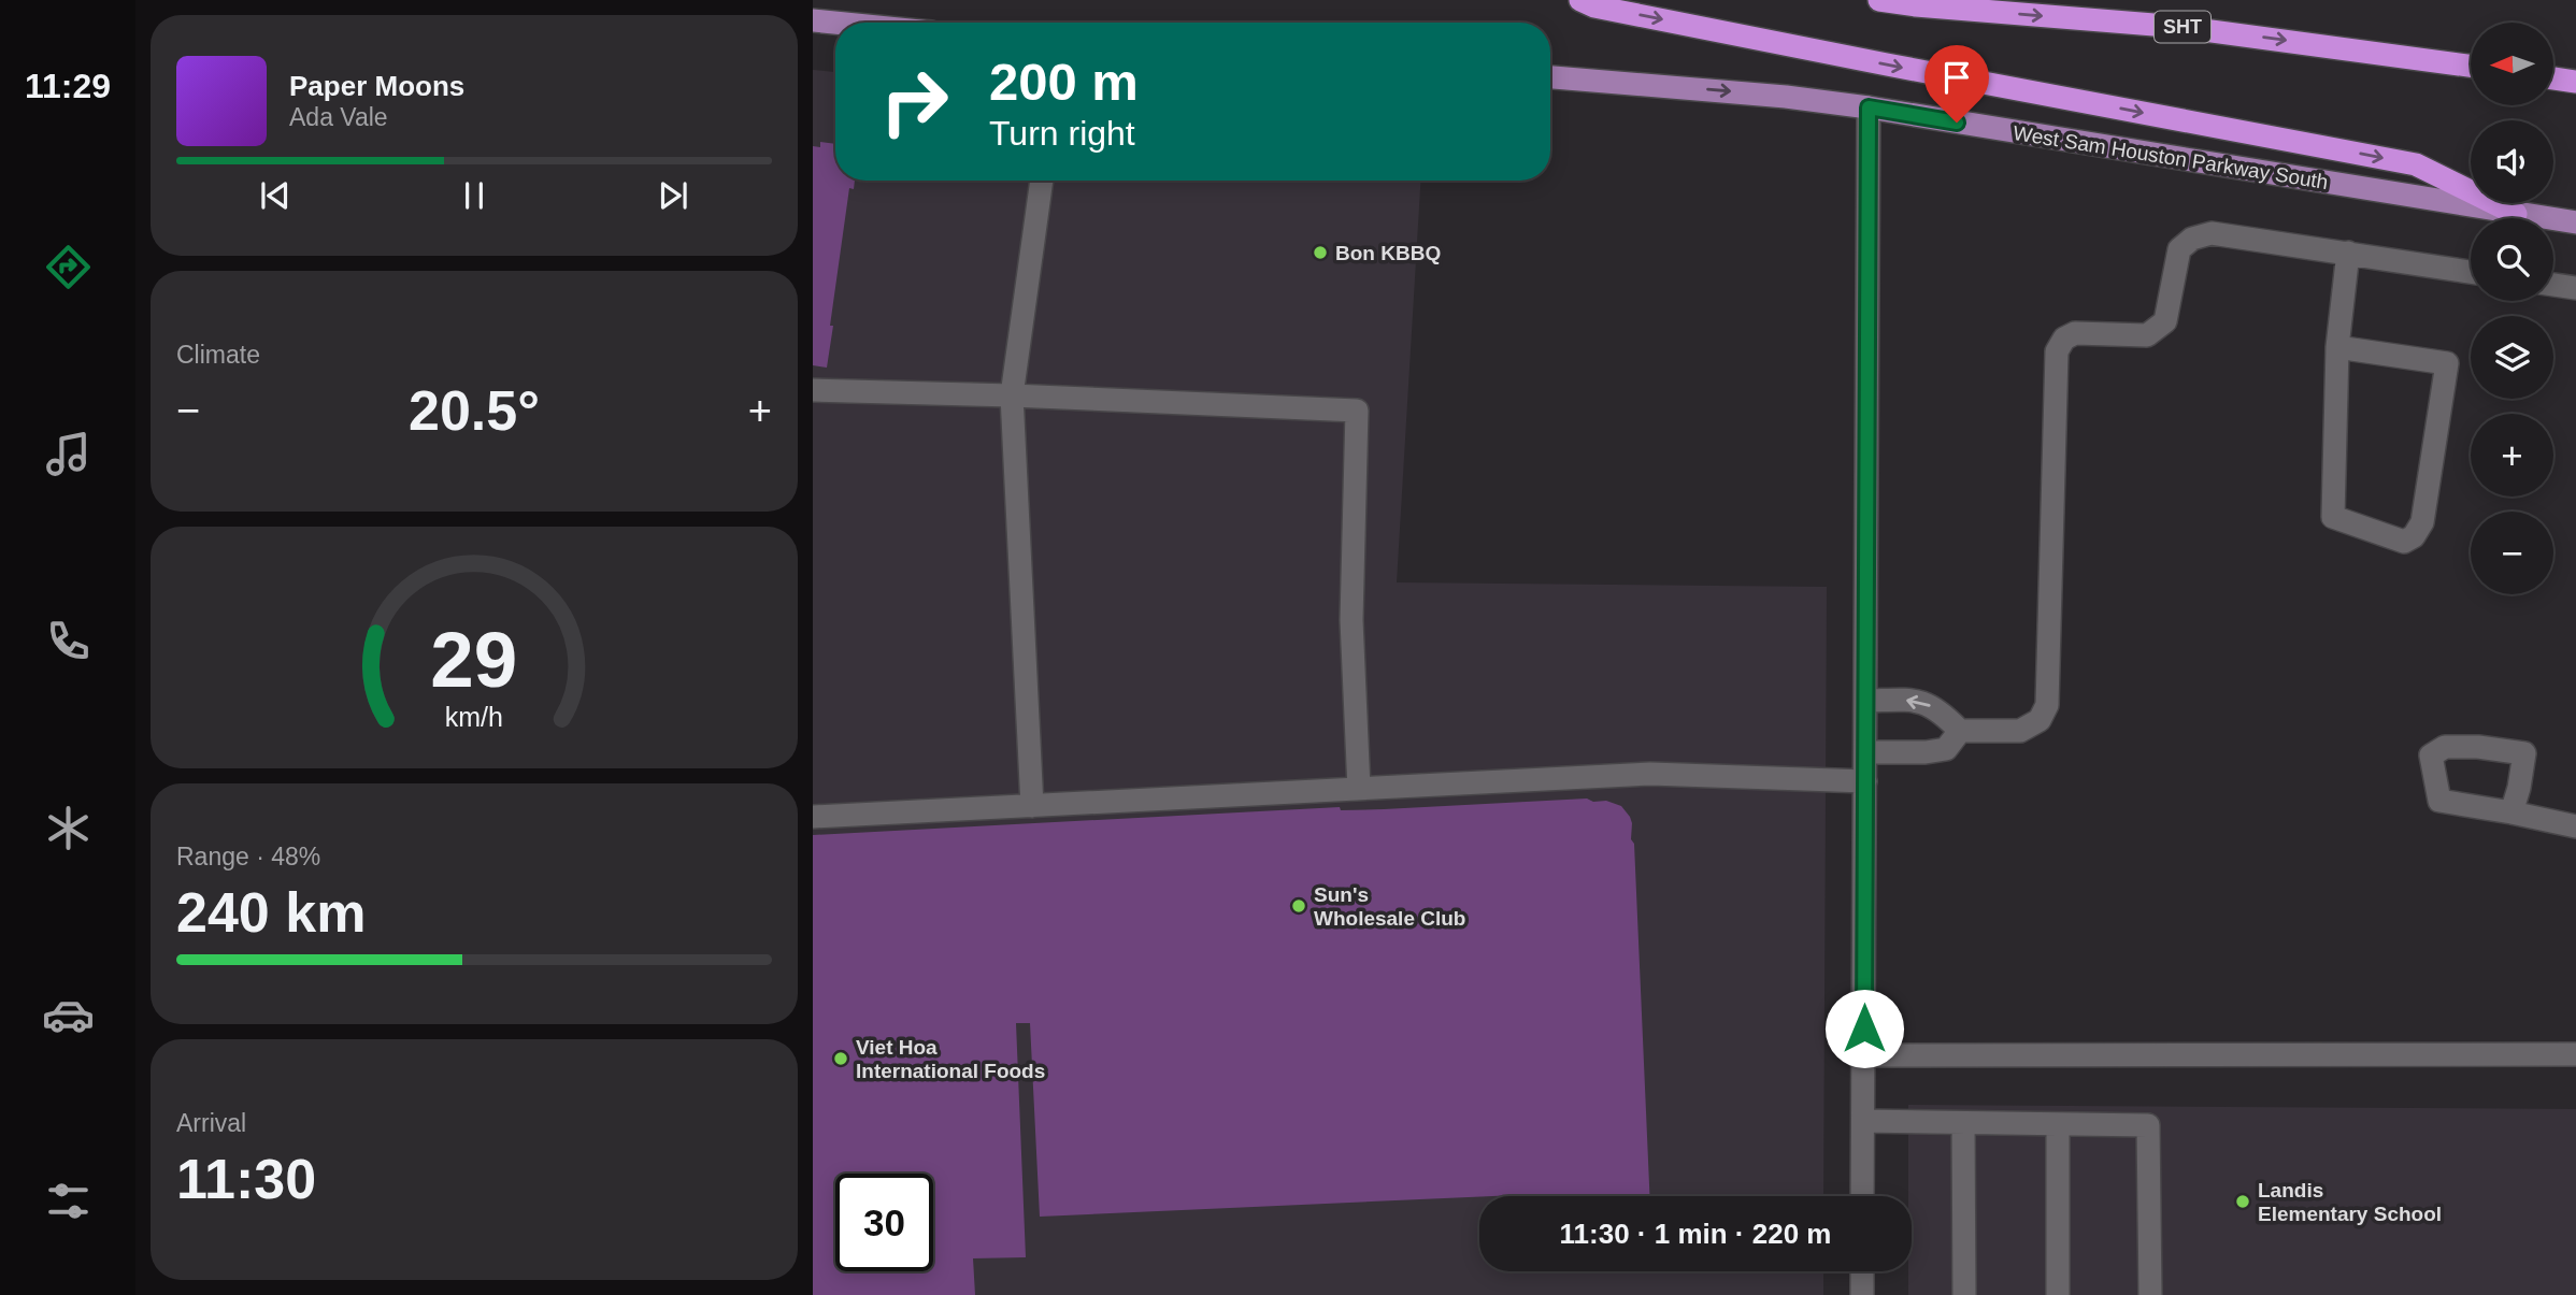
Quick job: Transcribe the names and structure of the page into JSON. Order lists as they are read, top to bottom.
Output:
{
  "streets": {
    "highway": ["SHT"],
    "main road": ["West Sam Houston Parkway South"]
  },
  "places": [
    "Bon KBBQ",
    "Sun's Wholesale Club",
    "Viet Hoa International Foods",
    "Landis Elementary School"
  ],
  "north": "left",
  "page": {
    "tabs": "11:29",
    "map_buttons": ["+", "−"],
    "turn": ["200 m", "Turn right"],
    "song": ["Paper Moons", "Ada Vale"],
    "tile": [
      "Climate",
      ["Range · 48%", "240 km"],
      ["Arrival", "11:30"]
    ],
    "heat": ["−", "20.5°", "+"],
    "limit": "30",
    "trip": "11:30 · 1 min · 220 m",
    "gauge": ["29", "km/h"]
  }
}
